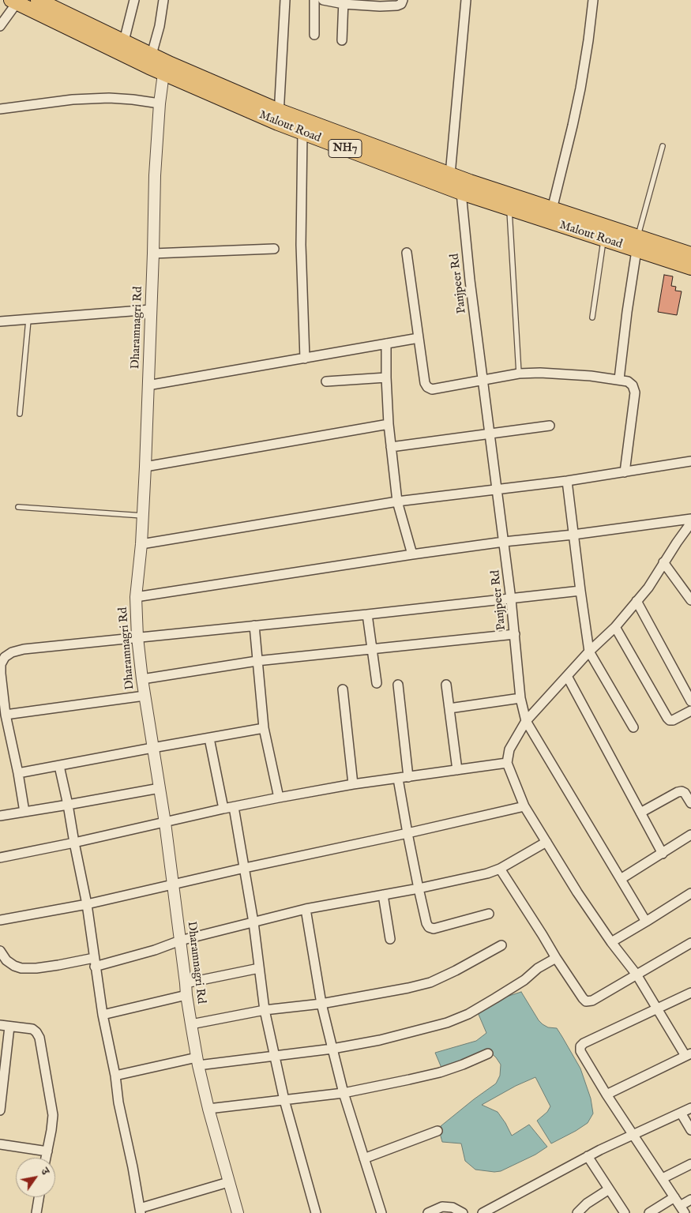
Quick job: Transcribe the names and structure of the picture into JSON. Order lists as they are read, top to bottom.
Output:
{
  "streets": {
    "highway": ["Malout Road", "NH7"],
    "street": ["Panjpeer Rd", "Dharamnagri Rd"]
  },
  "crossings": [
    ["Malout Road", "Panjpeer Rd"],
    ["Malout Road", "Dharamnagri Rd"]
  ],
  "north": "top right"
}
